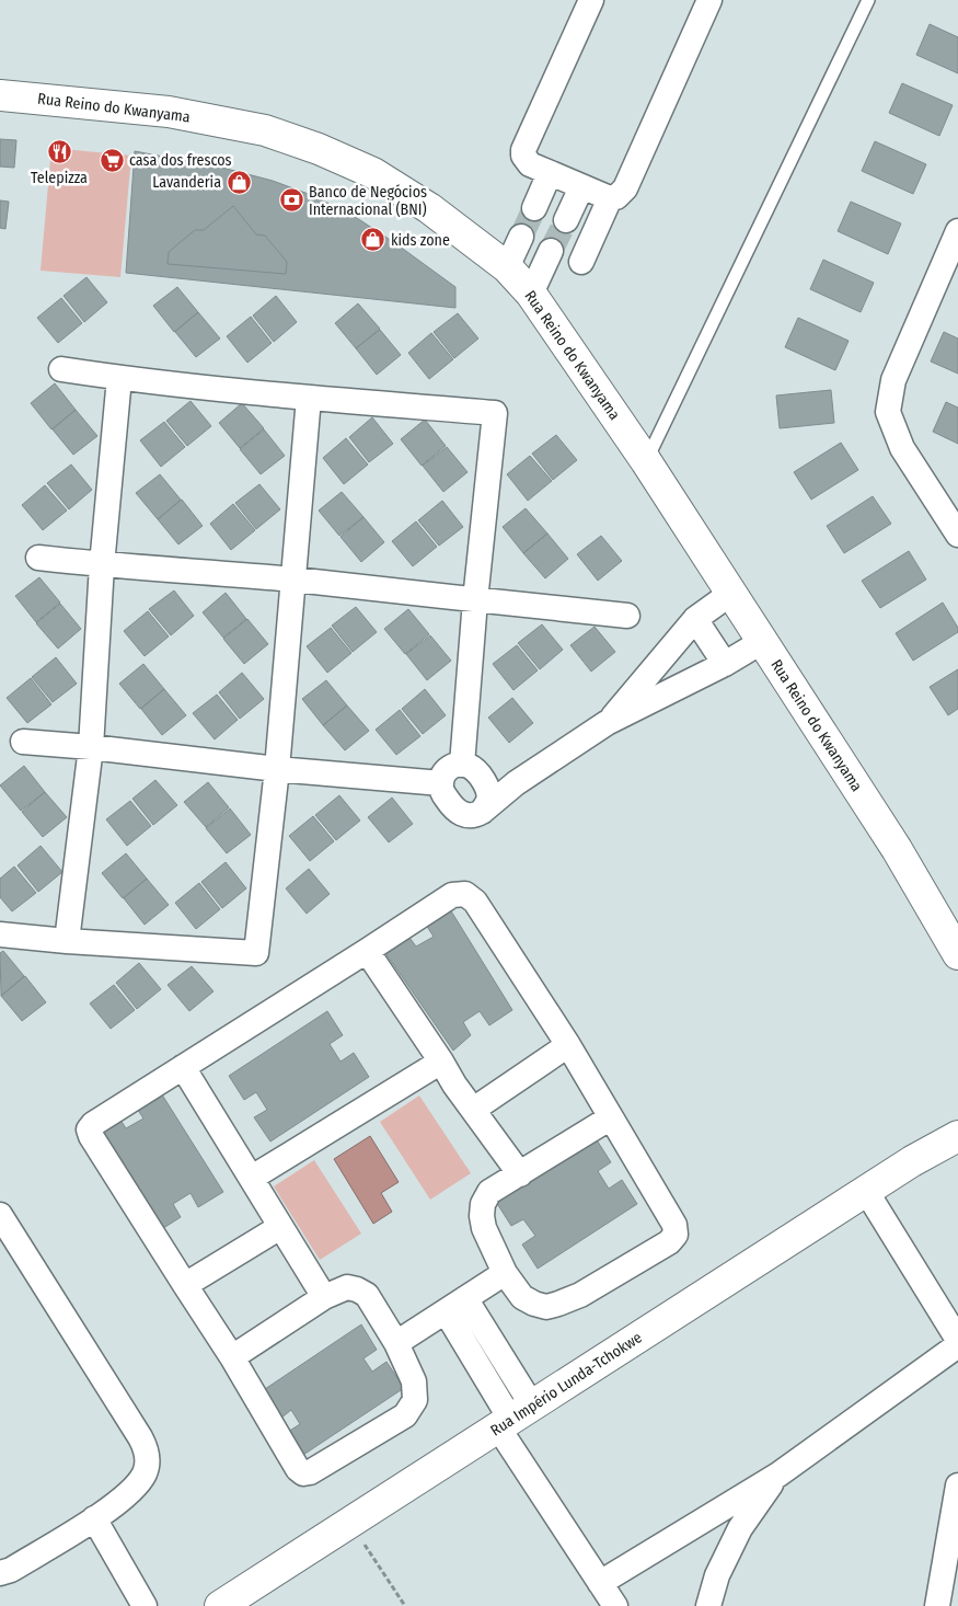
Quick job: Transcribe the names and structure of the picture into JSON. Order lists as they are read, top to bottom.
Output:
{
  "streets": {
    "street": ["Rua Reino do Kwanyama", "Rua Império Lunda-Tchokwe"]
  },
  "places": {
    "restaurant": ["Telepizza"],
    "supermarket": ["casa dos frescos"],
    "shop": ["Lavanderia", "kids zone"],
    "bank": ["Banco de Negócios Internacional (BNI)"]
  }
}
